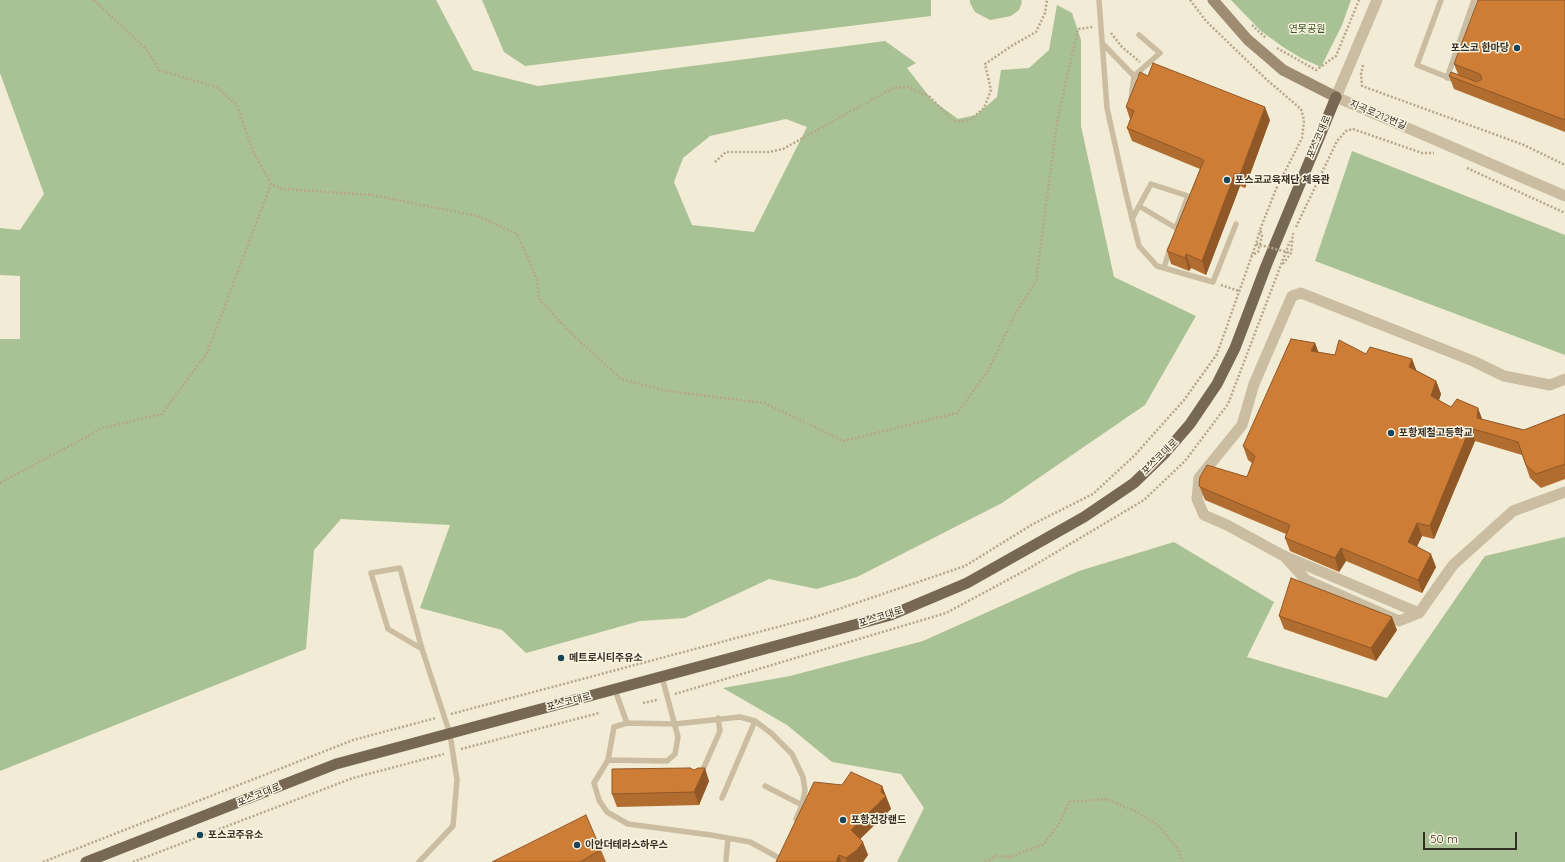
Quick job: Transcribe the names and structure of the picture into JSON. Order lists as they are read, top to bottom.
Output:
{
  "streets": {
    "main road": ["지곡로212번길", "포스코대로"]
  },
  "crossings": [
    ["지곡로212번길", "포스코대로"]
  ],
  "parks": ["연못공원"],
  "places": [
    "포스코 한마당",
    "포스코교육재단 체육관",
    "포항제철고등학교",
    "메트로시티주유소",
    "포항건강랜드",
    "포스코주유소",
    "이안더테라스하우스"
  ],
  "scale_bar": "50 m"
}
